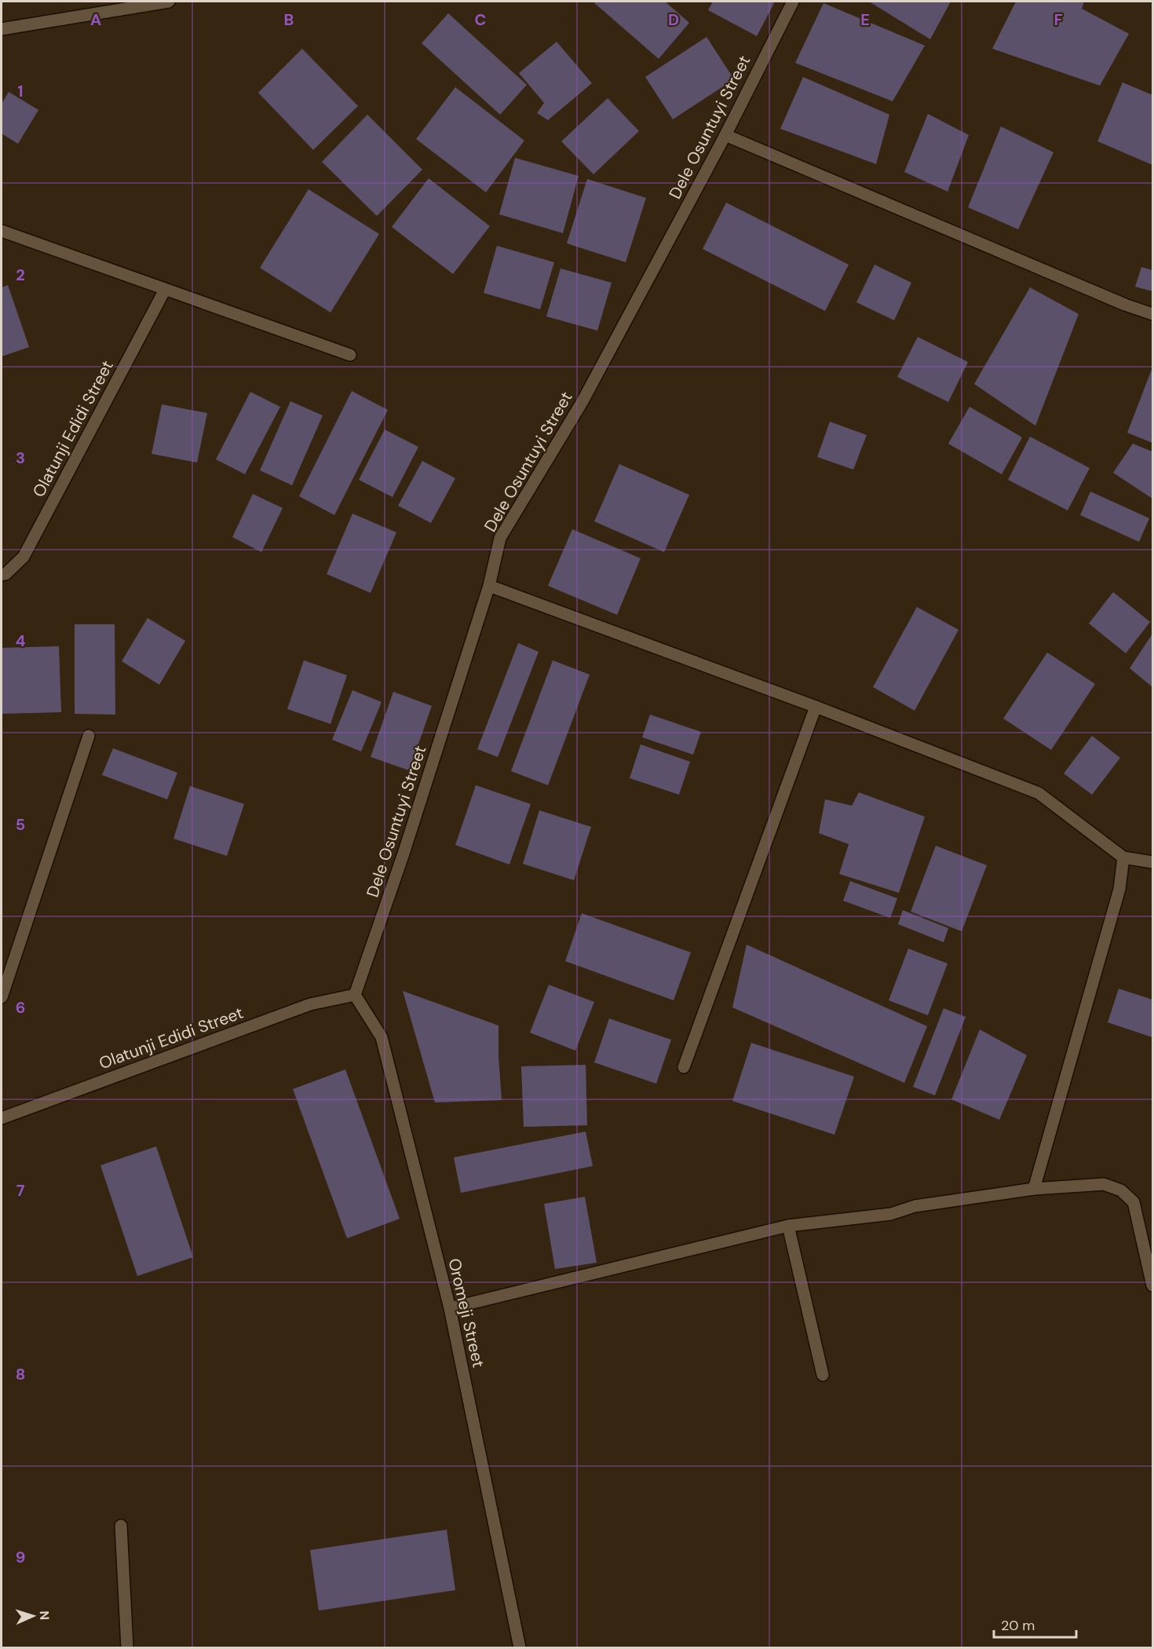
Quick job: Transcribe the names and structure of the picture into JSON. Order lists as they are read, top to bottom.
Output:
{
  "streets": {
    "street": ["Dele Osuntuyi Street", "Olatunji Edidi Street", "Oromeji Street"]
  },
  "crossings": [
    ["Dele Osuntuyi Street", "Olatunji Edidi Street"],
    ["Dele Osuntuyi Street", "Oromeji Street"],
    ["Olatunji Edidi Street", "Oromeji Street"]
  ],
  "scale_bar": "20 m",
  "north": "right",
  "grid": {
    "columns": [
      "A",
      "B",
      "C",
      "D",
      "E",
      "F"
    ],
    "rows": [
      "1",
      "2",
      "3",
      "4",
      "5",
      "6",
      "7",
      "8",
      "9"
    ]
  }
}
